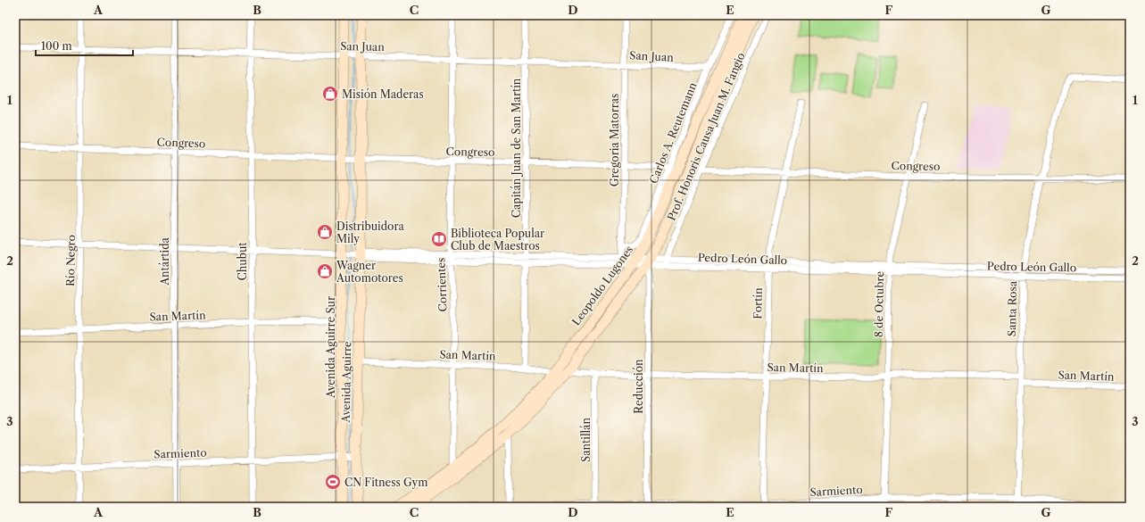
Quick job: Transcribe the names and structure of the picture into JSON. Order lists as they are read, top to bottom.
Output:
{
  "streets": {
    "main road": ["Leopoldo Lugones", "Avenida Aguirre Sur", "Avenida Aguirre"],
    "street": [
      "San Juan",
      "Carlos A. Reutemann",
      "Prof. Honoris Causa Juan M. Fangio",
      "Gregoria Matorras",
      "Congreso",
      "Capitán Juan de San Martín",
      "Pedro León Gallo",
      "Río Negro",
      "Antártida",
      "Chubut",
      "Corrientes",
      "Fortín",
      "8 de Octubre",
      "Santa Rosa",
      "San Martín",
      "Reducción",
      "Santillán",
      "Sarmiento"
    ]
  },
  "crossings": [
    ["San Juan", "Carlos A. Reutemann"],
    ["San Juan", "Gregoria Matorras"],
    ["San Juan", "Capitán Juan de San Martín"],
    ["San Juan", "Río Negro"],
    ["San Juan", "Antártida"],
    ["San Juan", "Chubut"],
    ["San Juan", "Corrientes"],
    ["San Juan", "Avenida Aguirre Sur"],
    ["Carlos A. Reutemann", "Gregoria Matorras"],
    ["Carlos A. Reutemann", "Congreso"],
    ["Prof. Honoris Causa Juan M. Fangio", "Congreso"],
    ["Prof. Honoris Causa Juan M. Fangio", "Pedro León Gallo"],
    ["Gregoria Matorras", "Congreso"],
    ["Gregoria Matorras", "Pedro León Gallo"],
    ["Congreso", "Capitán Juan de San Martín"],
    ["Congreso", "Río Negro"],
    ["Congreso", "Antártida"],
    ["Congreso", "Chubut"],
    ["Congreso", "Corrientes"],
    ["Congreso", "Fortín"],
    ["Congreso", "8 de Octubre"],
    ["Congreso", "Santa Rosa"],
    ["Congreso", "Avenida Aguirre Sur"],
    ["Capitán Juan de San Martín", "Pedro León Gallo"],
    ["Capitán Juan de San Martín", "San Martín"],
    ["Pedro León Gallo", "Río Negro"],
    ["Pedro León Gallo", "Antártida"],
    ["Pedro León Gallo", "Chubut"],
    ["Pedro León Gallo", "Corrientes"],
    ["Pedro León Gallo", "Leopoldo Lugones"],
    ["Pedro León Gallo", "Fortín"],
    ["Pedro León Gallo", "8 de Octubre"],
    ["Pedro León Gallo", "Santa Rosa"],
    ["Pedro León Gallo", "Avenida Aguirre Sur"],
    ["Pedro León Gallo", "Avenida Aguirre"],
    ["Pedro León Gallo", "Reducción"],
    ["Río Negro", "San Martín"],
    ["Río Negro", "Sarmiento"],
    ["Antártida", "San Martín"],
    ["Antártida", "Sarmiento"],
    ["Chubut", "San Martín"],
    ["Chubut", "Sarmiento"],
    ["Corrientes", "Leopoldo Lugones"],
    ["Corrientes", "San Martín"],
    ["Leopoldo Lugones", "San Martín"],
    ["Fortín", "San Martín"],
    ["Fortín", "Sarmiento"],
    ["8 de Octubre", "San Martín"],
    ["8 de Octubre", "Sarmiento"],
    ["Santa Rosa", "San Martín"],
    ["Santa Rosa", "Sarmiento"],
    ["San Martín", "Avenida Aguirre Sur"],
    ["San Martín", "Avenida Aguirre"],
    ["San Martín", "Reducción"],
    ["San Martín", "Santillán"],
    ["Avenida Aguirre Sur", "Sarmiento"],
    ["Avenida Aguirre", "Sarmiento"],
    ["Reducción", "Sarmiento"],
    ["Santillán", "Sarmiento"]
  ],
  "places": {
    "shop": ["Misión Maderas", "Distribuidora Mily", "Wagner Automotores"],
    "library": ["Biblioteca Popular Club de Maestros"],
    "sports": ["CN Fitness Gym"]
  },
  "scale_bar": "100 m",
  "grid": {
    "columns": [
      "A",
      "B",
      "C",
      "D",
      "E",
      "F",
      "G"
    ],
    "rows": ["1", "2", "3"]
  }
}
